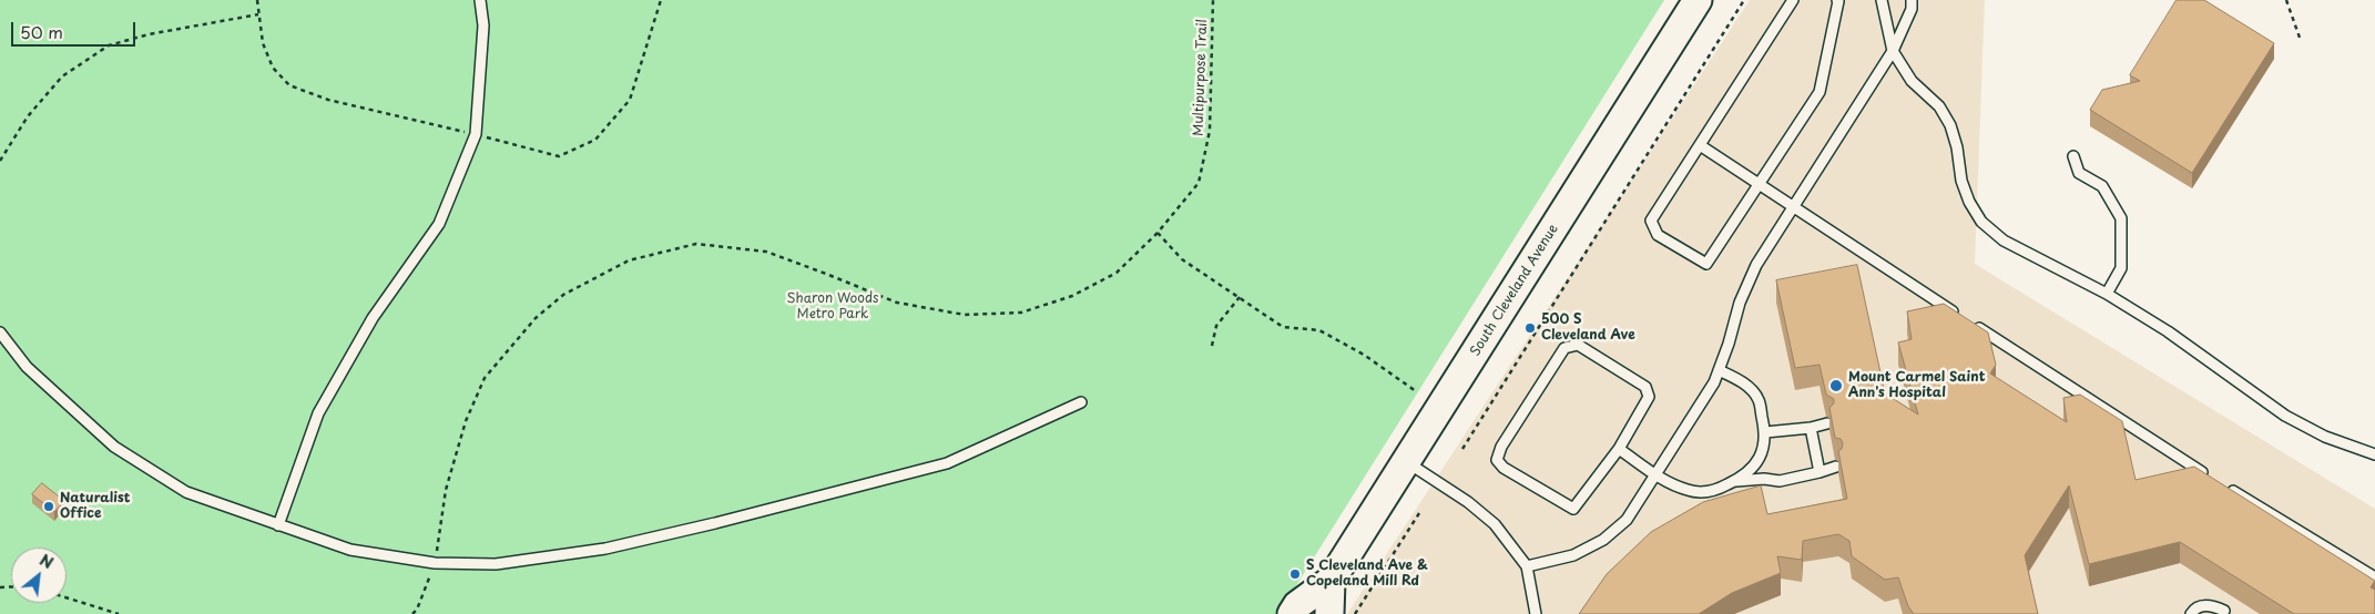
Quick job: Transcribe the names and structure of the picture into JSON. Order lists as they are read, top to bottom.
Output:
{
  "streets": {
    "main road": ["South Cleveland Avenue"],
    "path": ["Multipurpose Trail"]
  },
  "parks": ["Sharon Woods Metro Park"],
  "places": [
    "500 S Cleveland Ave",
    "Mount Carmel Saint Ann's Hospital",
    "Naturalist Office",
    "S Cleveland Ave & Copeland Mill Rd"
  ],
  "scale_bar": "50 m",
  "north": "top right"
}
